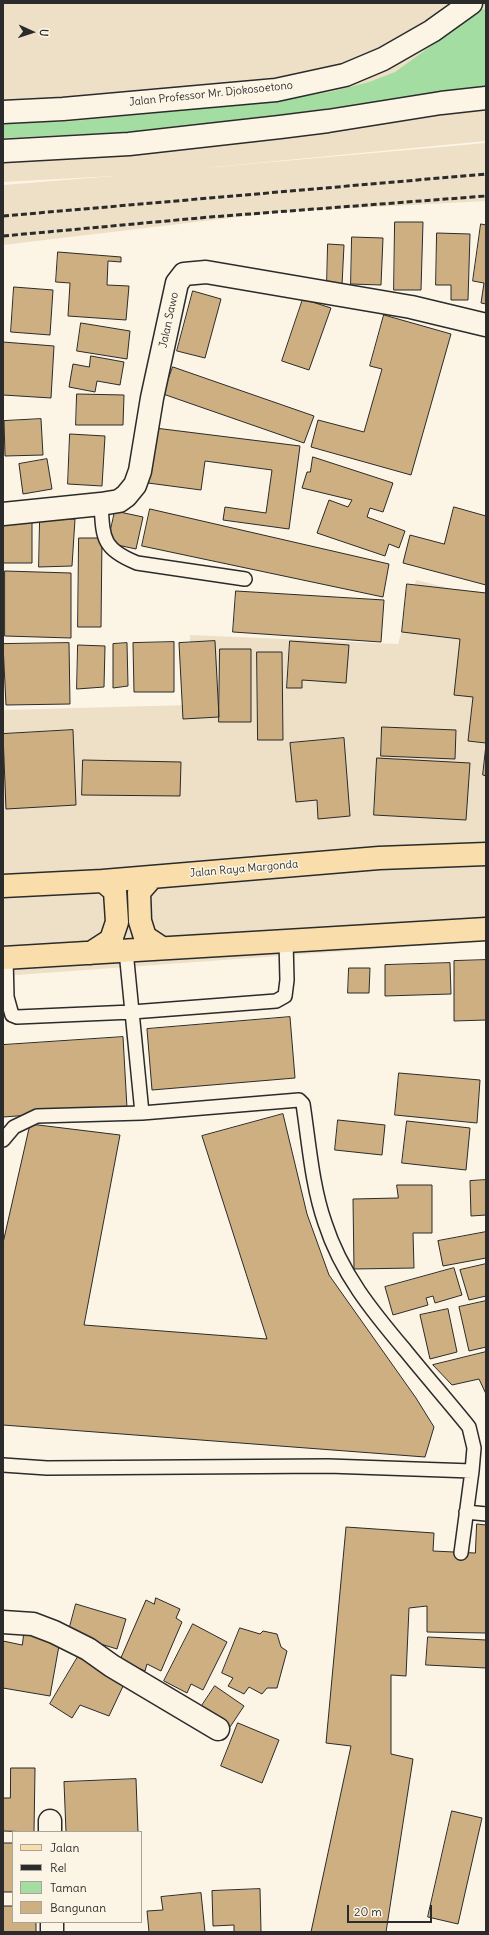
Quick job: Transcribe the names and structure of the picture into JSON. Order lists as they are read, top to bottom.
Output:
{
  "streets": {
    "main road": ["Jalan Raya Margonda"],
    "street": ["Jalan Professor Mr. Djokosoetono", "Jalan Sawo"]
  },
  "legend": [
    "Jalan",
    "Rel",
    "Taman",
    "Bangunan"
  ],
  "scale_bar": "20 m",
  "north": "right"
}
